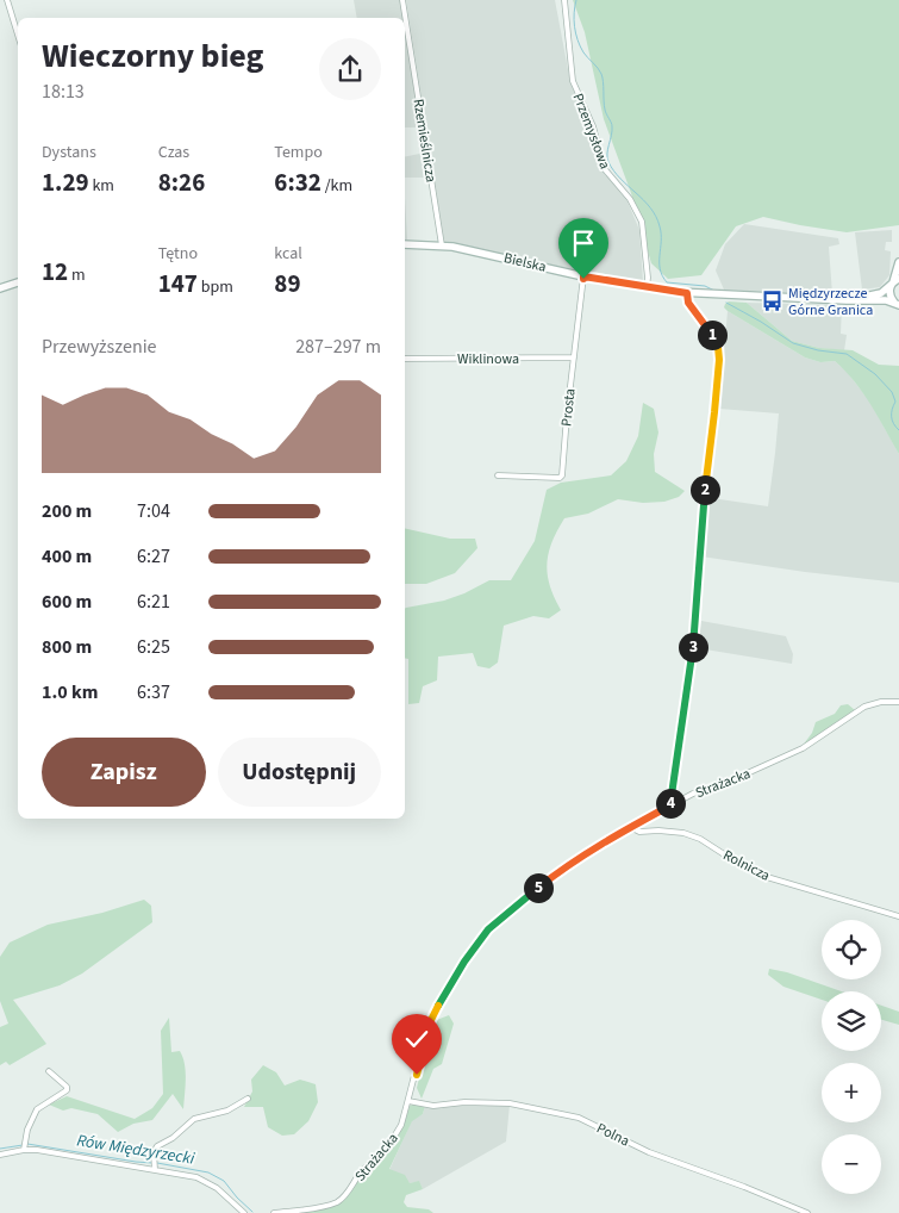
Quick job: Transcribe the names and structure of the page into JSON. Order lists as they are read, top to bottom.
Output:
{
  "streets": {
    "street": [
      "Przemysłowa",
      "Rzemieślnicza",
      "Bielska",
      "Wiklinowa",
      "Prosta",
      "Strażacka",
      "Rolnicza",
      "Polna"
    ]
  },
  "crossings": [
    ["Przemysłowa", "Bielska"],
    ["Rzemieślnicza", "Bielska"],
    ["Bielska", "Prosta"],
    ["Wiklinowa", "Prosta"],
    ["Strażacka", "Rolnicza"],
    ["Strażacka", "Polna"]
  ],
  "water": ["Rów Międzyrzecki"],
  "places": {
    "bus stop": ["Międzyrzecze Górne Granica"]
  },
  "page": {
    "heading": ["Wieczorny bieg", "18:13"],
    "stats": [
      ["Dystans", "1.29 km"],
      ["Czas", "8:26"],
      ["Tempo", "6:32 /km"],
      ["12 m"],
      ["Tętno", "147 bpm"],
      ["kcal", "89"]
    ],
    "pins": [
      "1",
      "2",
      "3",
      "4",
      "5"
    ],
    "chart": ["Przewyższenie", "287–297 m"],
    "list": [
      {
        "name": "200 m",
        "note": "7:04"
      },
      {
        "name": "400 m",
        "note": "6:27"
      },
      {
        "name": "600 m",
        "note": "6:21"
      },
      {
        "name": "800 m",
        "note": "6:25"
      },
      {
        "name": "1.0 km",
        "note": "6:37"
      }
    ],
    "buttons": ["Zapisz", "Udostępnij"],
    "map_buttons": ["+", "−"]
  }
}
